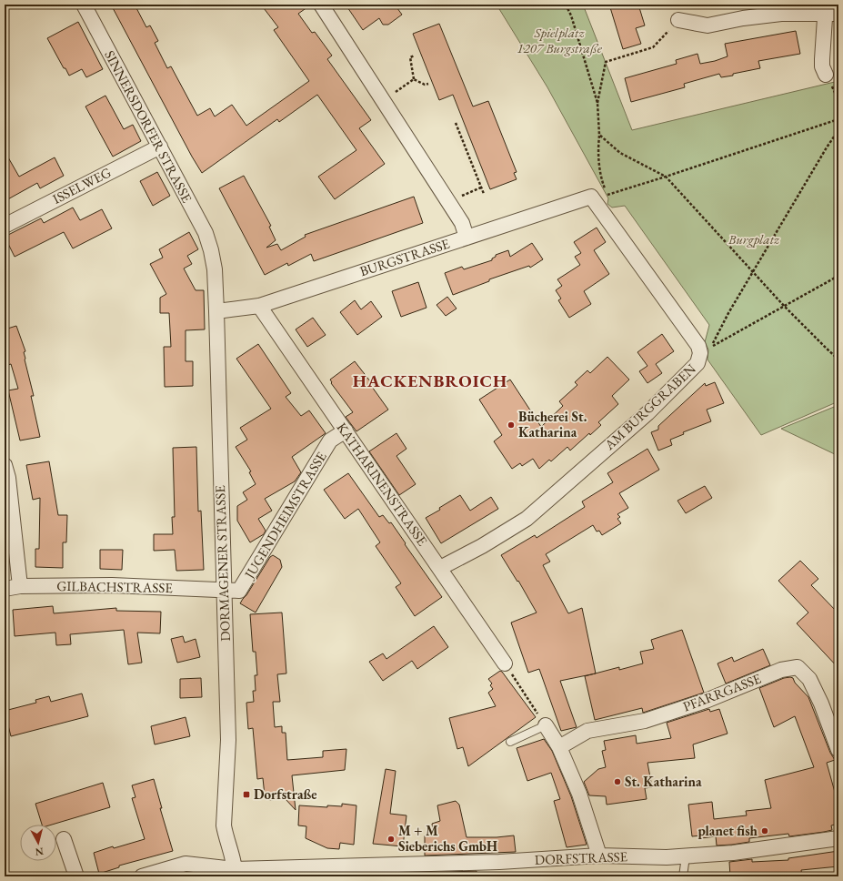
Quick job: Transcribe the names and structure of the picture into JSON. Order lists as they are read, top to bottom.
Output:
{
  "streets": {
    "street": [
      "SINNERSDORFER STRASSE",
      "ISSELWEG",
      "BURGSTRASSE",
      "AM BURGGRABEN",
      "KATHARINENSTRASSE",
      "JUGENDHEIMSTRASSE",
      "DORMAGENER STRASSE",
      "GILBACHSTRASSE",
      "PFARRGASSE",
      "DORFSTRASSE"
    ]
  },
  "crossings": [
    ["SINNERSDORFER STRASSE", "ISSELWEG"],
    ["SINNERSDORFER STRASSE", "DORMAGENER STRASSE"],
    ["BURGSTRASSE", "AM BURGGRABEN"],
    ["BURGSTRASSE", "KATHARINENSTRASSE"],
    ["BURGSTRASSE", "DORMAGENER STRASSE"],
    ["AM BURGGRABEN", "KATHARINENSTRASSE"],
    ["KATHARINENSTRASSE", "JUGENDHEIMSTRASSE"],
    ["JUGENDHEIMSTRASSE", "DORMAGENER STRASSE"],
    ["JUGENDHEIMSTRASSE", "GILBACHSTRASSE"],
    ["DORMAGENER STRASSE", "GILBACHSTRASSE"],
    ["DORMAGENER STRASSE", "DORFSTRASSE"]
  ],
  "districts": ["HACKENBROICH"],
  "parks": ["Spielplatz 1207 Burgstraße", "Burgplatz"],
  "places": {
    "other": [
      "Bücherei St. Katharina",
      "St. Katharina",
      "planet fish",
      "M + M Sieberichs GmbH"
    ],
    "transit": ["Dorfstraße"]
  },
  "north": "bottom"
}
